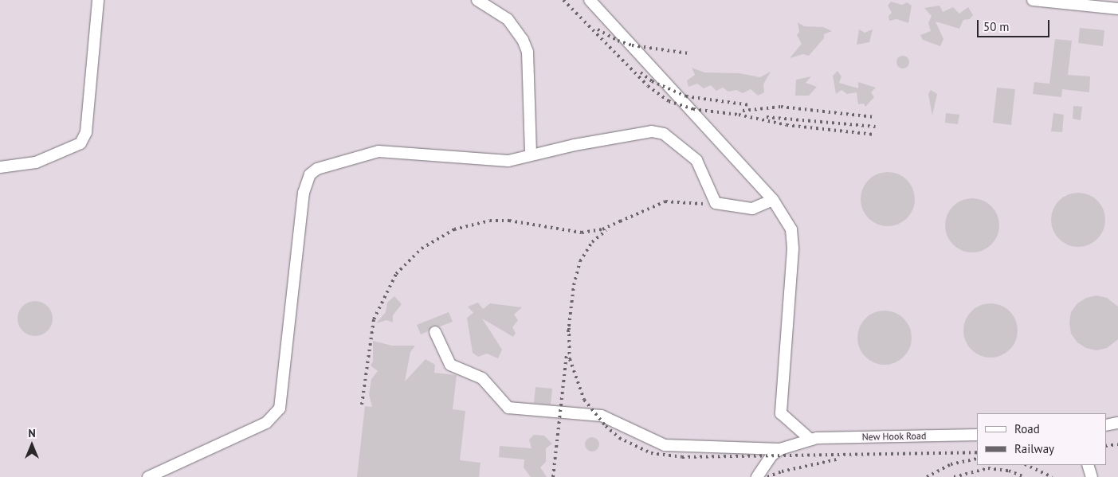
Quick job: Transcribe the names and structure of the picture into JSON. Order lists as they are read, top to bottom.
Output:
{
  "streets": {
    "street": ["New Hook Road"]
  },
  "legend": ["Road", "Railway"],
  "scale_bar": "50 m",
  "north": "top"
}
